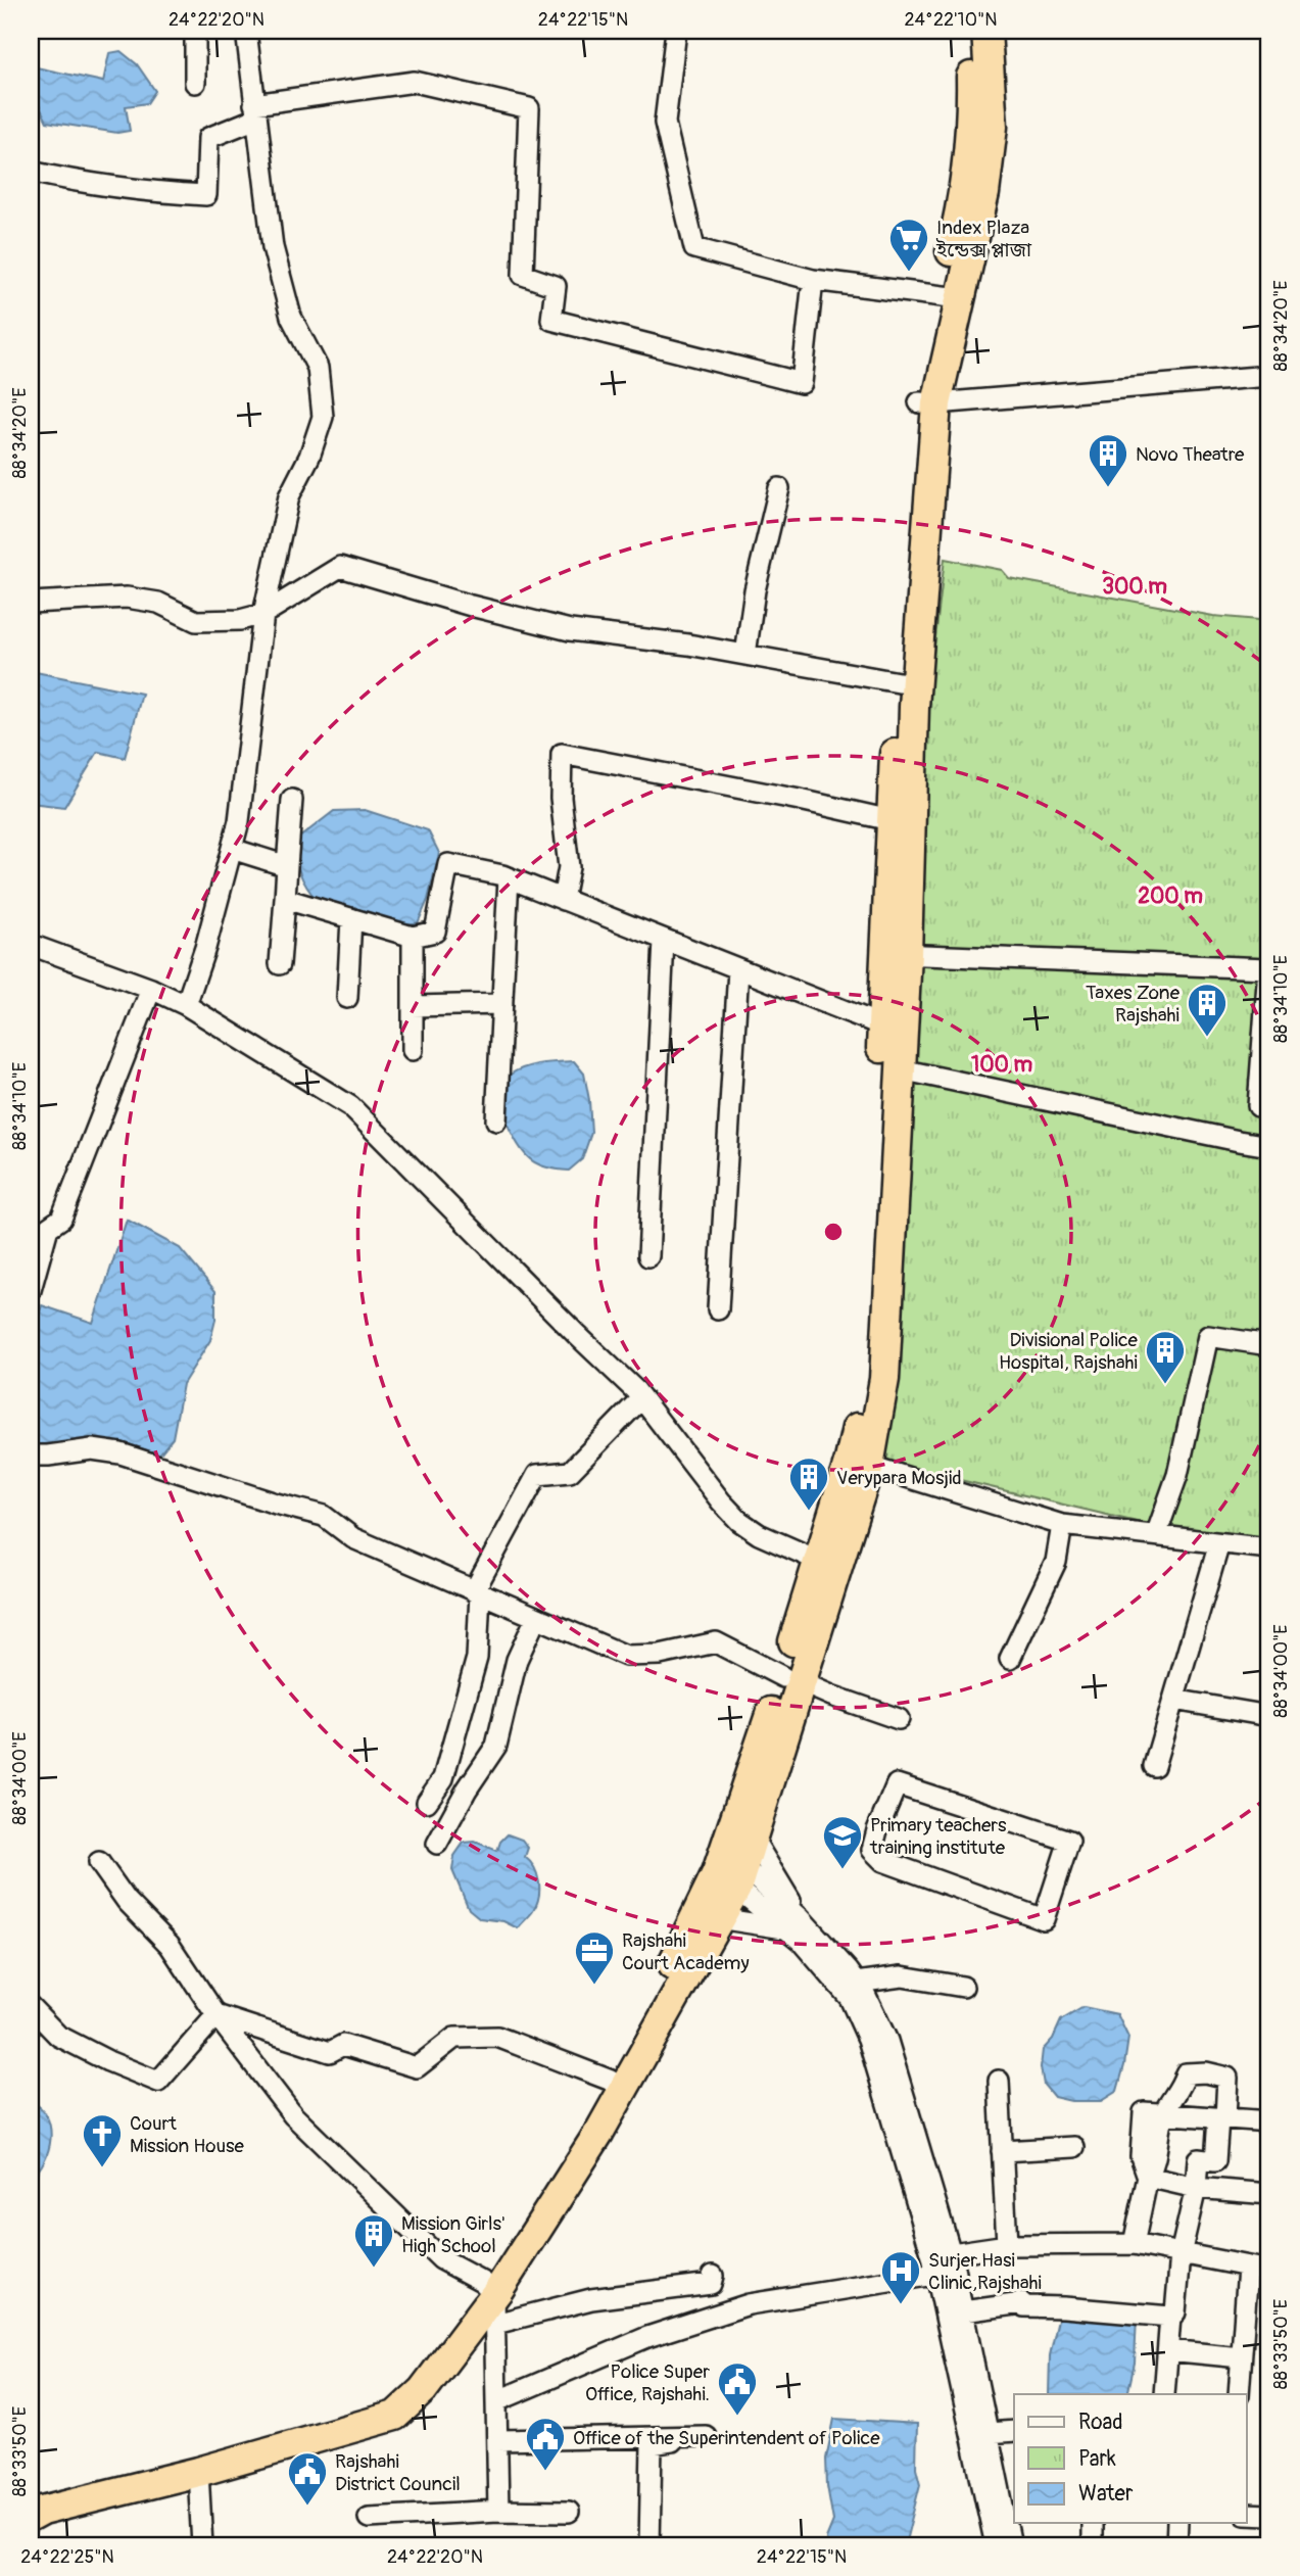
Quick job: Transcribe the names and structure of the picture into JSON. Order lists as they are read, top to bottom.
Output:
{
  "places": {
    "supermarket": ["Index Plaza ইন্ডেক্স প্লাজা"],
    "building": [
      "Novo Theatre",
      "Taxes Zone Rajshahi",
      "Divisional Police Hospital, Rajshahi",
      "Verypara Mosjid",
      "Mission Girls' High School"
    ],
    "school or university": ["Primary teachers training institute"],
    "office": ["Rajshahi Court Academy"],
    "church": ["Court Mission House"],
    "hospital": ["Surjer Hasi Clinic,Rajshahi"],
    "public building": ["Police Super Office, Rajshahi.", "Office of the Superintendent of Police", "Rajshahi District Council"]
  },
  "legend": ["Road", "Park", "Water"],
  "coordinates": [
    "24°22'20\"N",
    "24°22'15\"N",
    "24°22'10\"N",
    "88°34'20\"E",
    "88°34'10\"E",
    "88°34'00\"E",
    "88°33'50\"E",
    "24°22'25\"N"
  ],
  "rings": ["300 m", "200 m", "100 m"]
}
